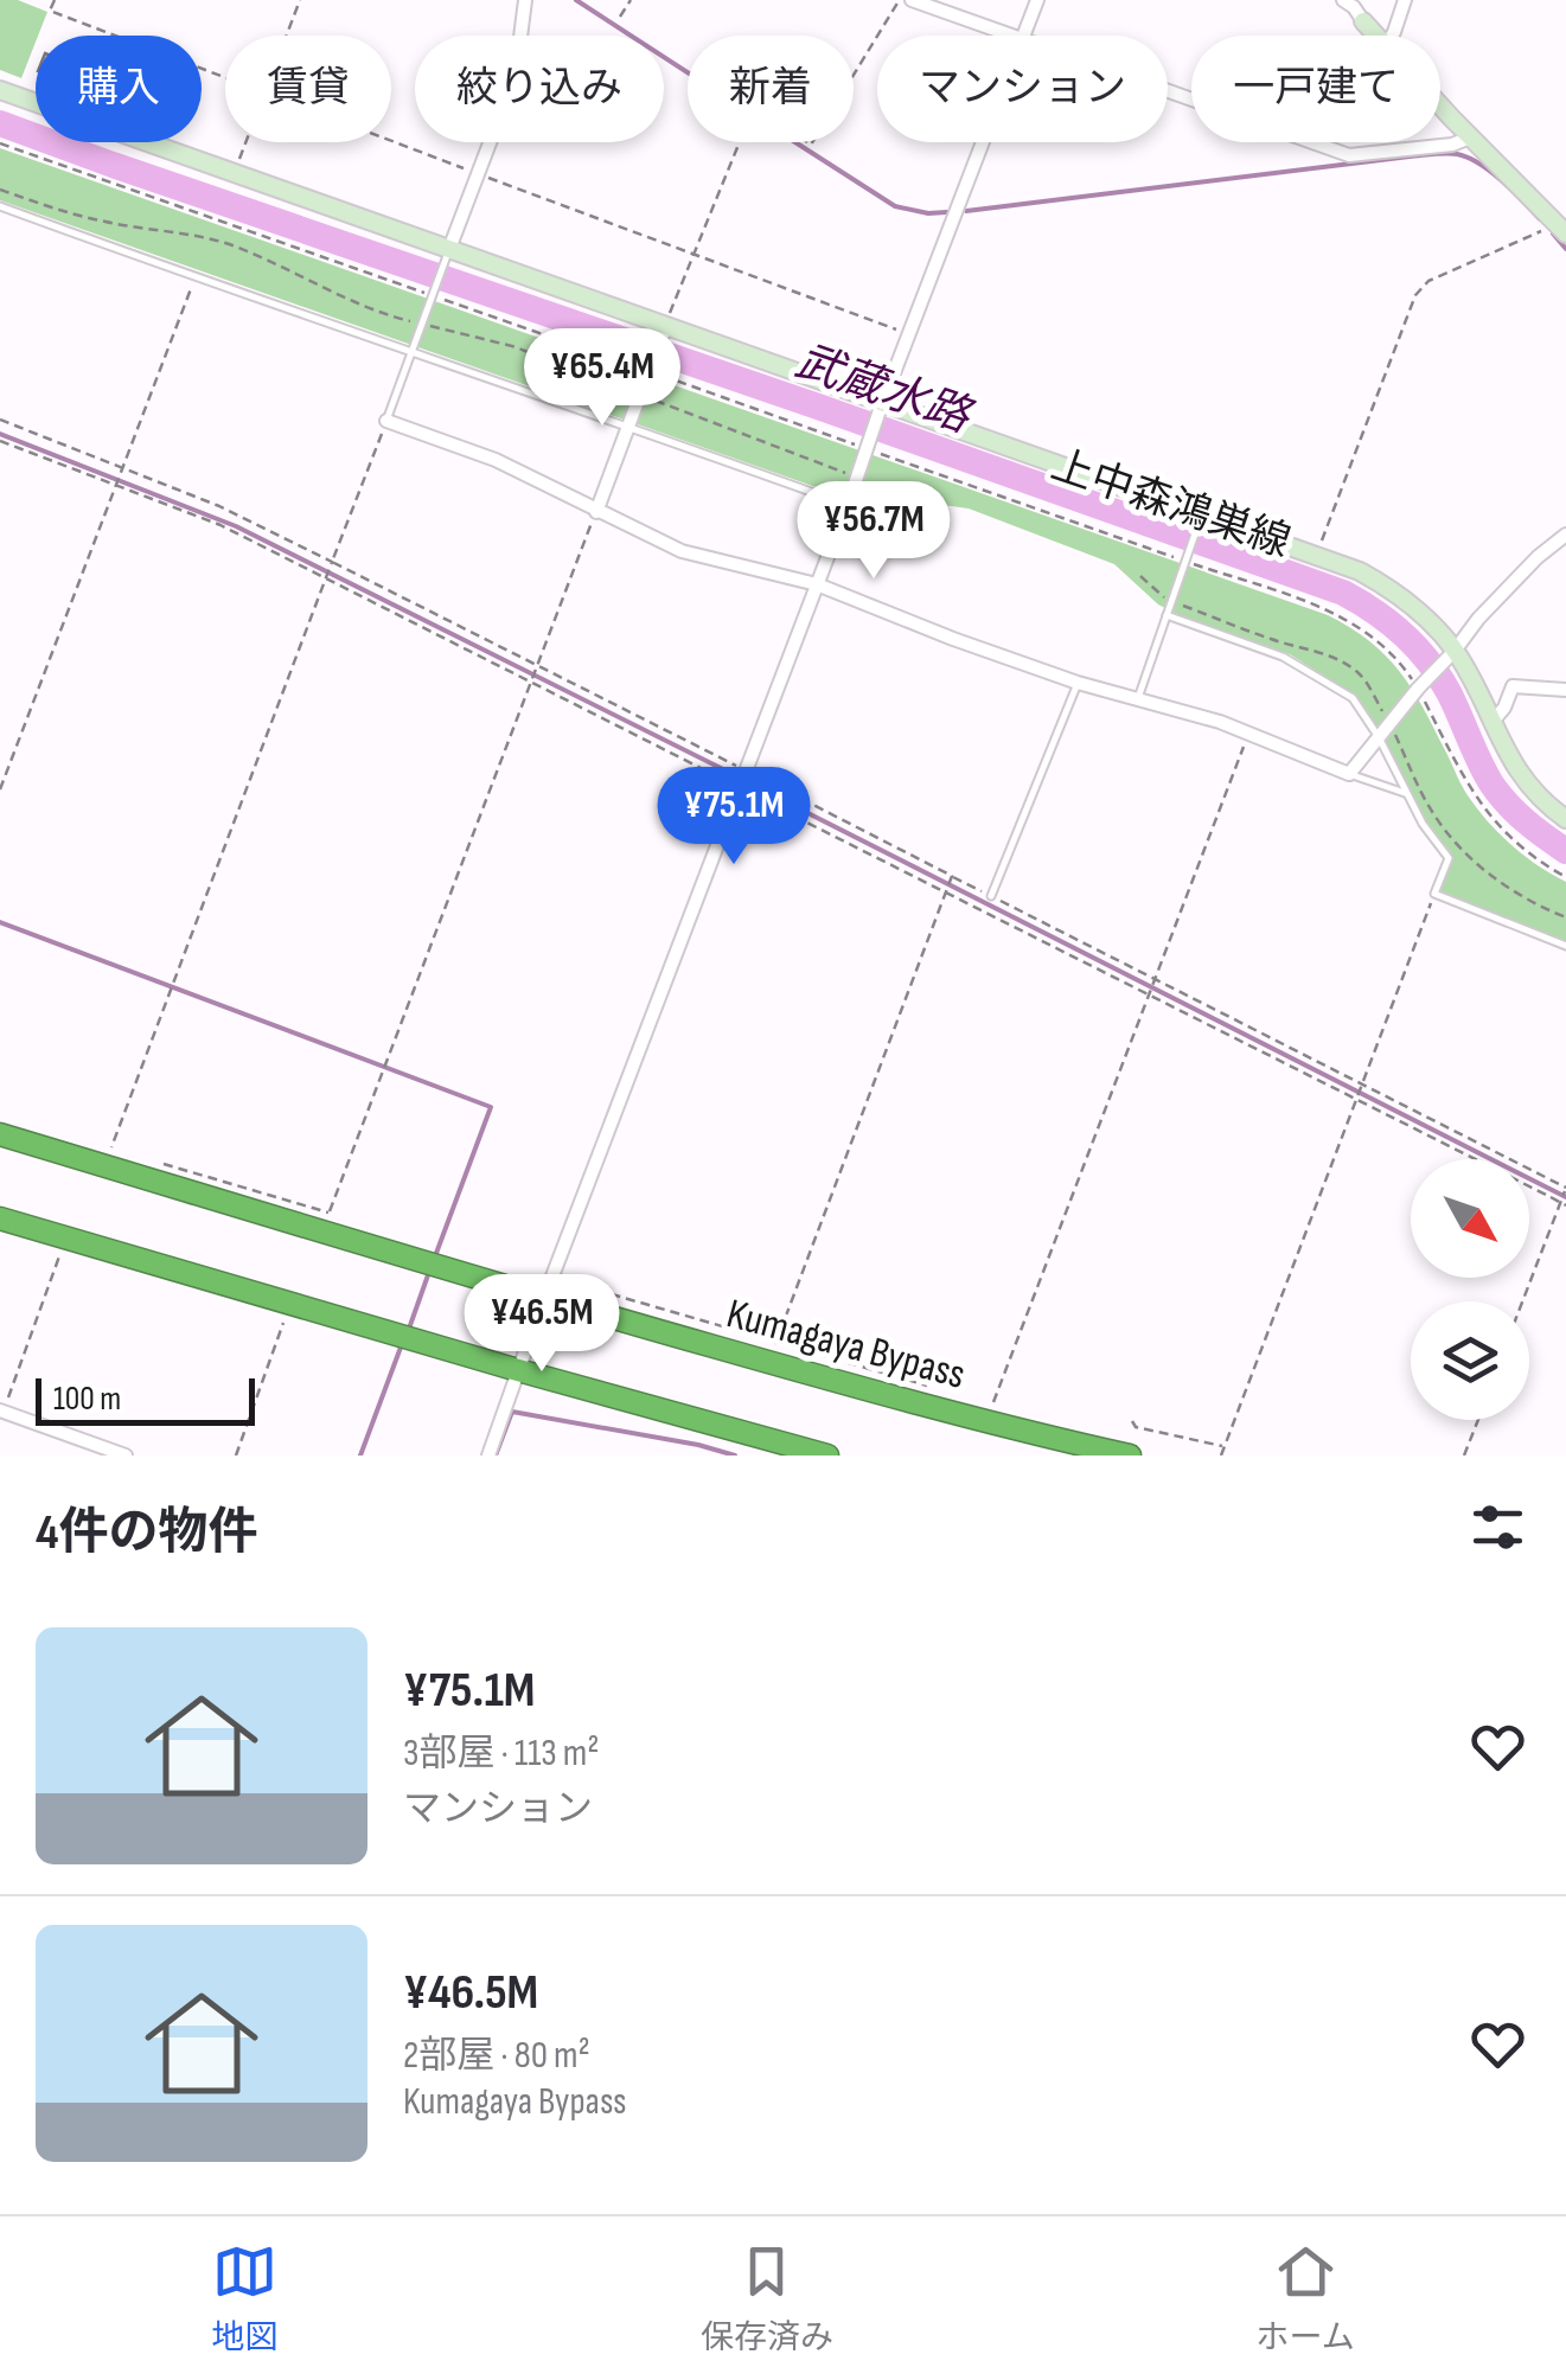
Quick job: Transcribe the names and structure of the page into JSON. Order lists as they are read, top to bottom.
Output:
{
  "streets": {
    "highway": ["Kumagaya Bypass"],
    "main road": ["上中森鴻巣線"]
  },
  "water": ["武蔵水路"],
  "scale_bar": "100 m",
  "north": "bottom right",
  "page": {
    "chip": [
      "購入",
      "賃貸",
      "絞り込み",
      "新着",
      "マンション",
      "一戸建て"
    ],
    "price": [
      "¥65.4M",
      "¥56.7M",
      "¥75.1M",
      "¥46.5M"
    ],
    "scale": "100 m",
    "heading": "4件の物件",
    "list": [
      {
        "name": "¥75.1M",
        "note": "3部屋 · 113 m² · マンション"
      },
      {
        "name": "¥46.5M",
        "note": "2部屋 · 80 m² · Kumagaya Bypass"
      }
    ],
    "tabs": ["地図", "保存済み", "ホーム"]
  }
}
